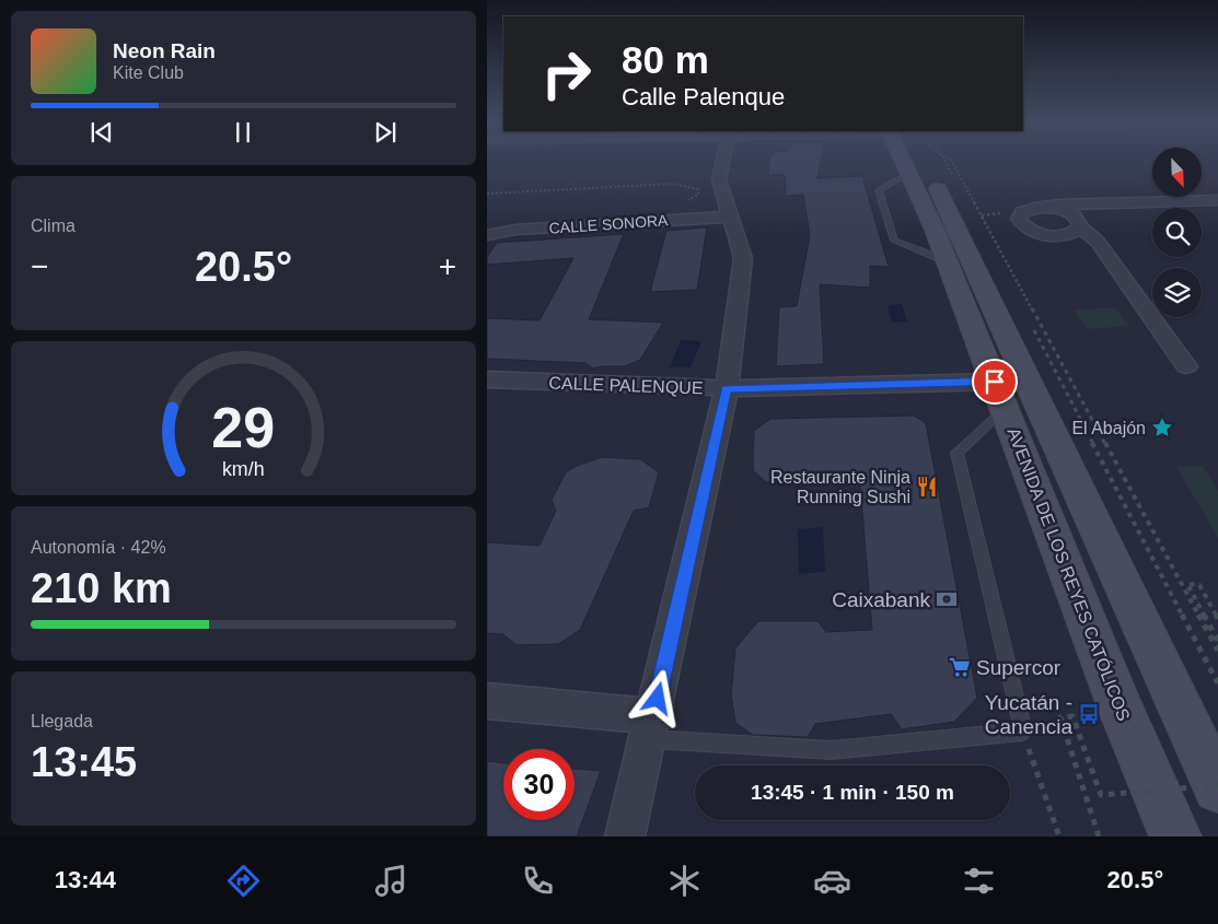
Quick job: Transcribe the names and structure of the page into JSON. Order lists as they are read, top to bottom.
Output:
{
  "streets": {
    "street": ["CALLE SONORA", "CALLE PALENQUE", "AVENIDA DE LOS REYES CATÓLICOS"]
  },
  "crossings": [
    ["CALLE PALENQUE", "AVENIDA DE LOS REYES CATÓLICOS"]
  ],
  "places": {
    "place": ["El Abajón"],
    "restaurant": ["Restaurante Ninja Running Sushi"],
    "bank": ["Caixabank"],
    "supermarket": ["Supercor"],
    "bus stop": ["Yucatán - Canencia"]
  },
  "north": "bottom right",
  "page": {
    "turn": ["80 m", "Calle Palenque"],
    "song": ["Neon Rain", "Kite Club"],
    "tile": [
      "Clima",
      ["Autonomía · 42%", "210 km"],
      ["Llegada", "13:45"]
    ],
    "heat": ["−", "20.5°", "+"],
    "limit": "30",
    "trip": "13:45 · 1 min · 150 m",
    "tabs": ["13:44", "20.5°"],
    "gauge": ["29", "km/h"]
  }
}
